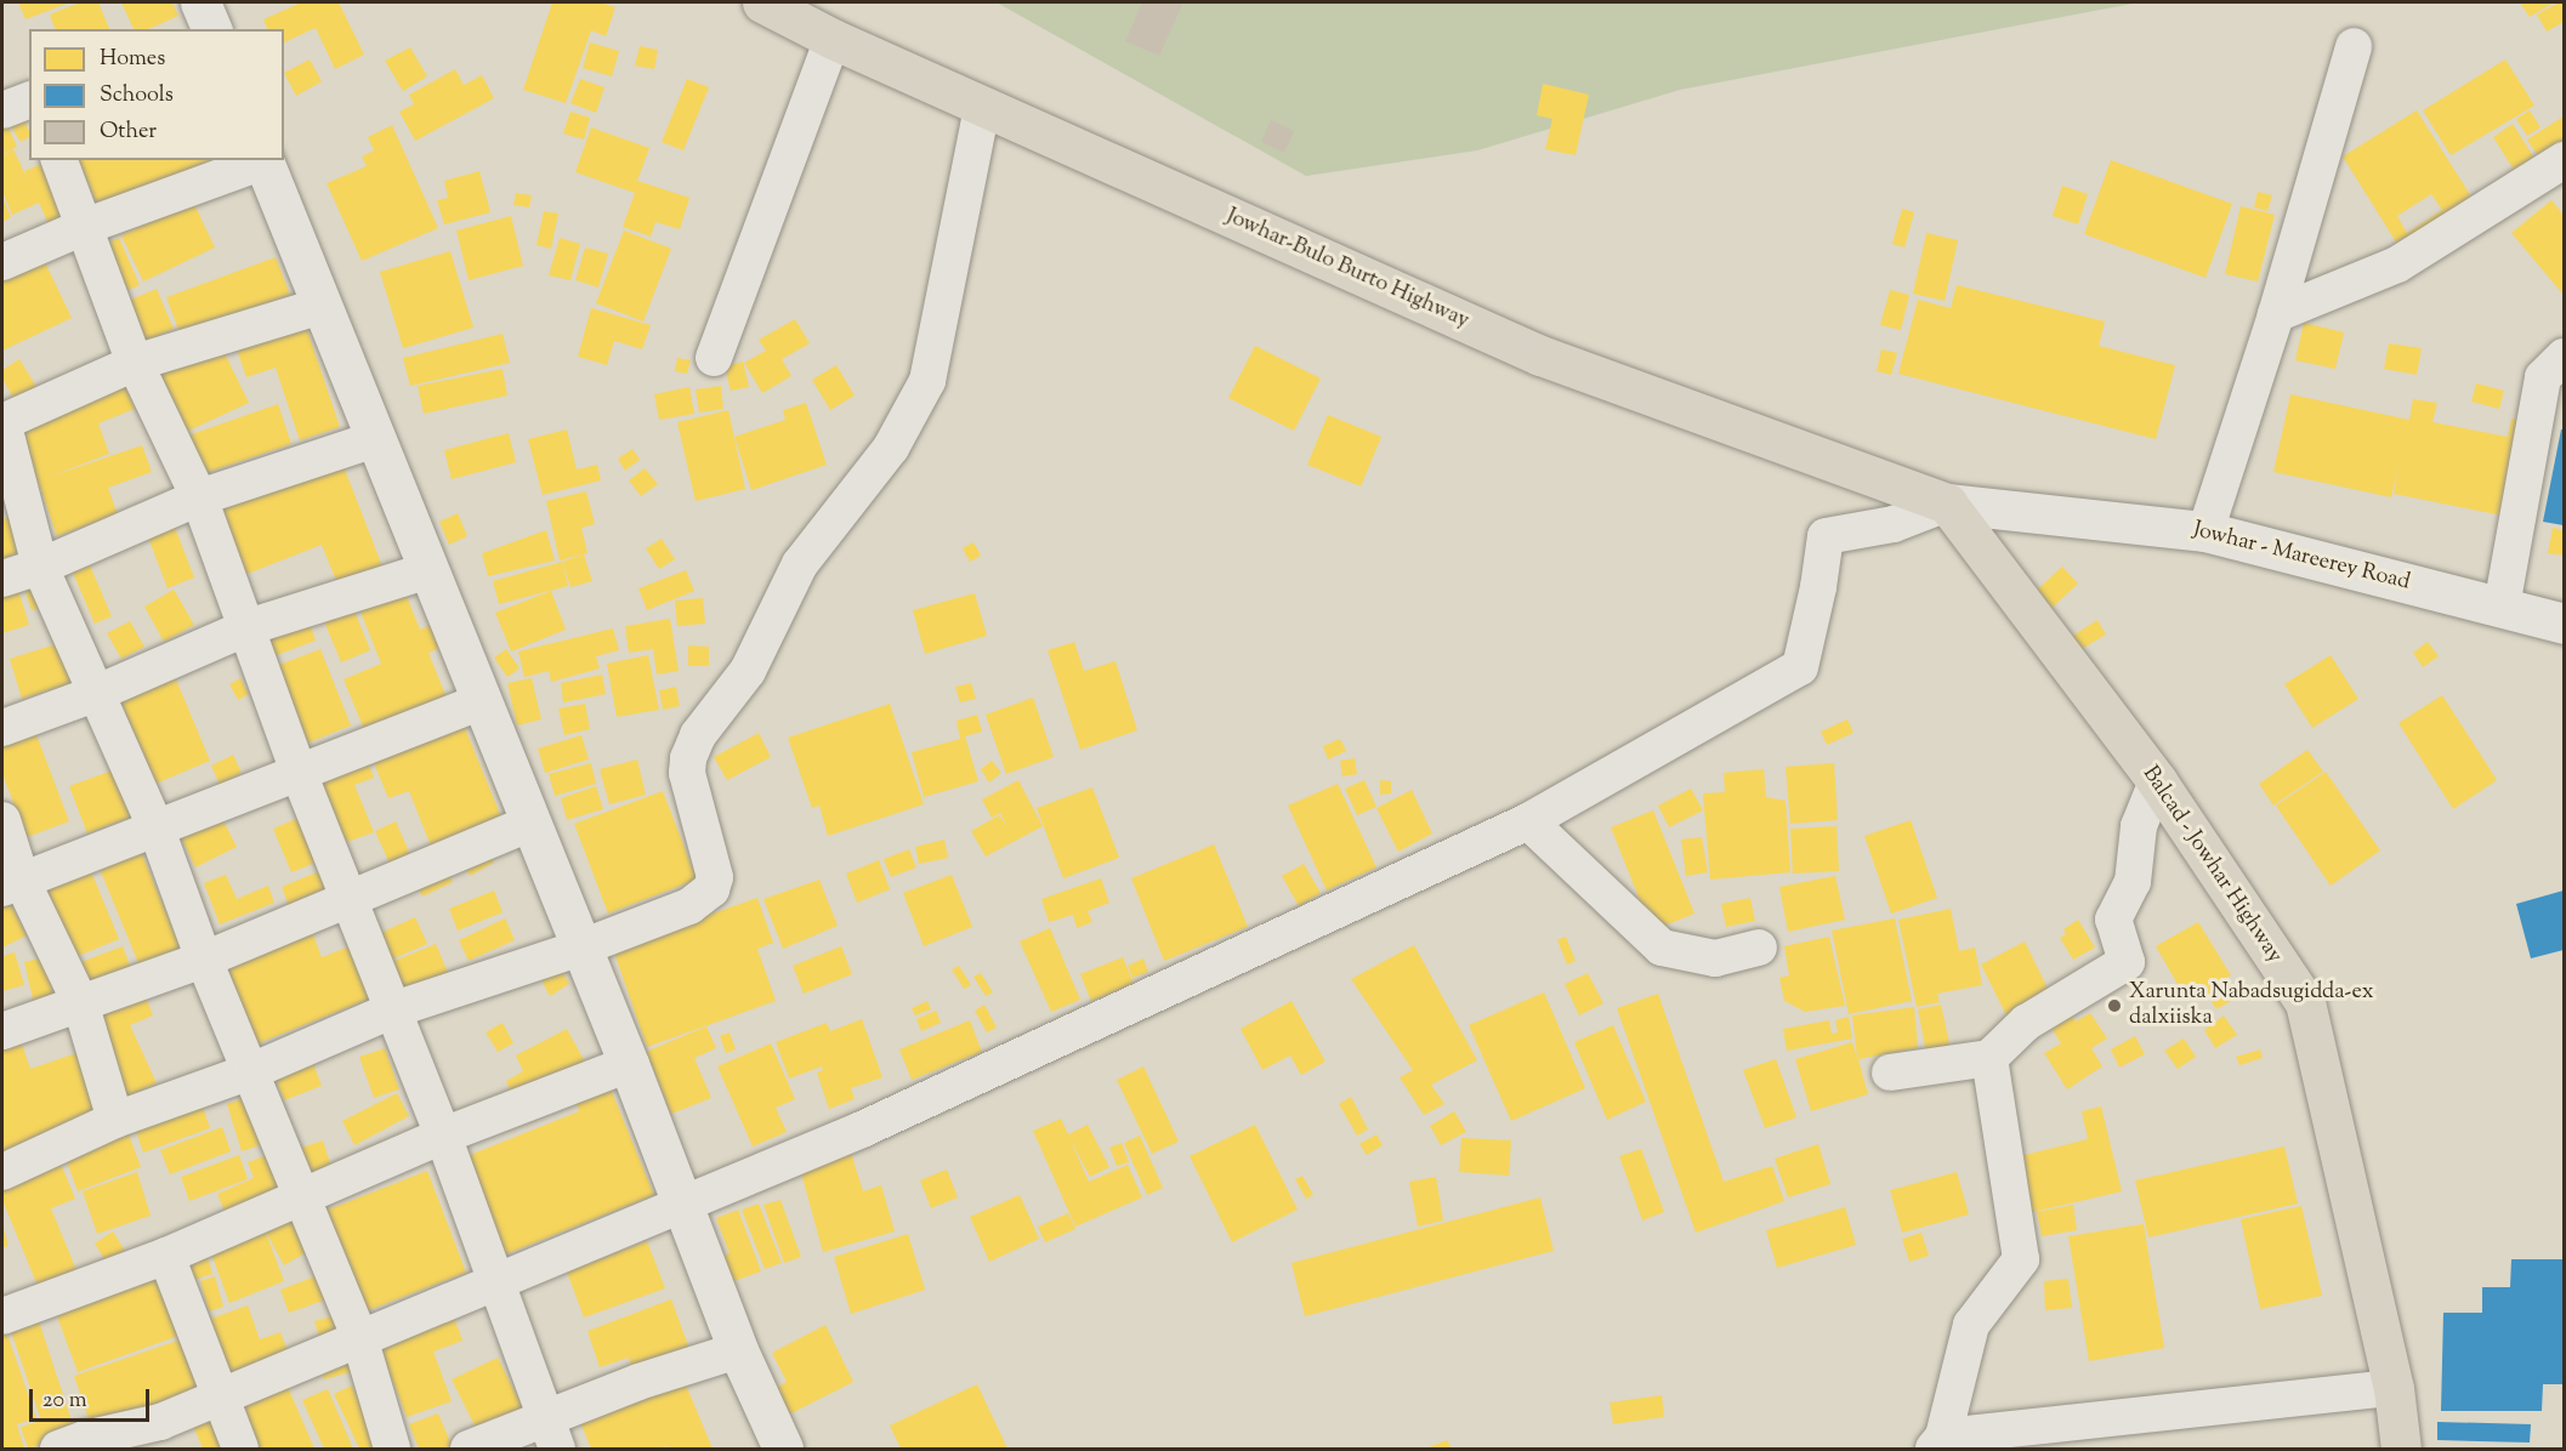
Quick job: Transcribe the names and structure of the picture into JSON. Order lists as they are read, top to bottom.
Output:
{
  "streets": {
    "main road": ["Jowhar-Bulo Burto Highway", "Balcad - Jowhar Highway"],
    "street": ["Jowhar - Mareerey Road"]
  },
  "crossings": [
    ["Jowhar-Bulo Burto Highway", "Jowhar - Mareerey Road"],
    ["Jowhar-Bulo Burto Highway", "Balcad - Jowhar Highway"],
    ["Jowhar - Mareerey Road", "Balcad - Jowhar Highway"]
  ],
  "places": ["Xarunta Nabadsugidda-ex dalxiiska"],
  "legend": ["Homes", "Schools", "Other"],
  "scale_bar": "20 m"
}
